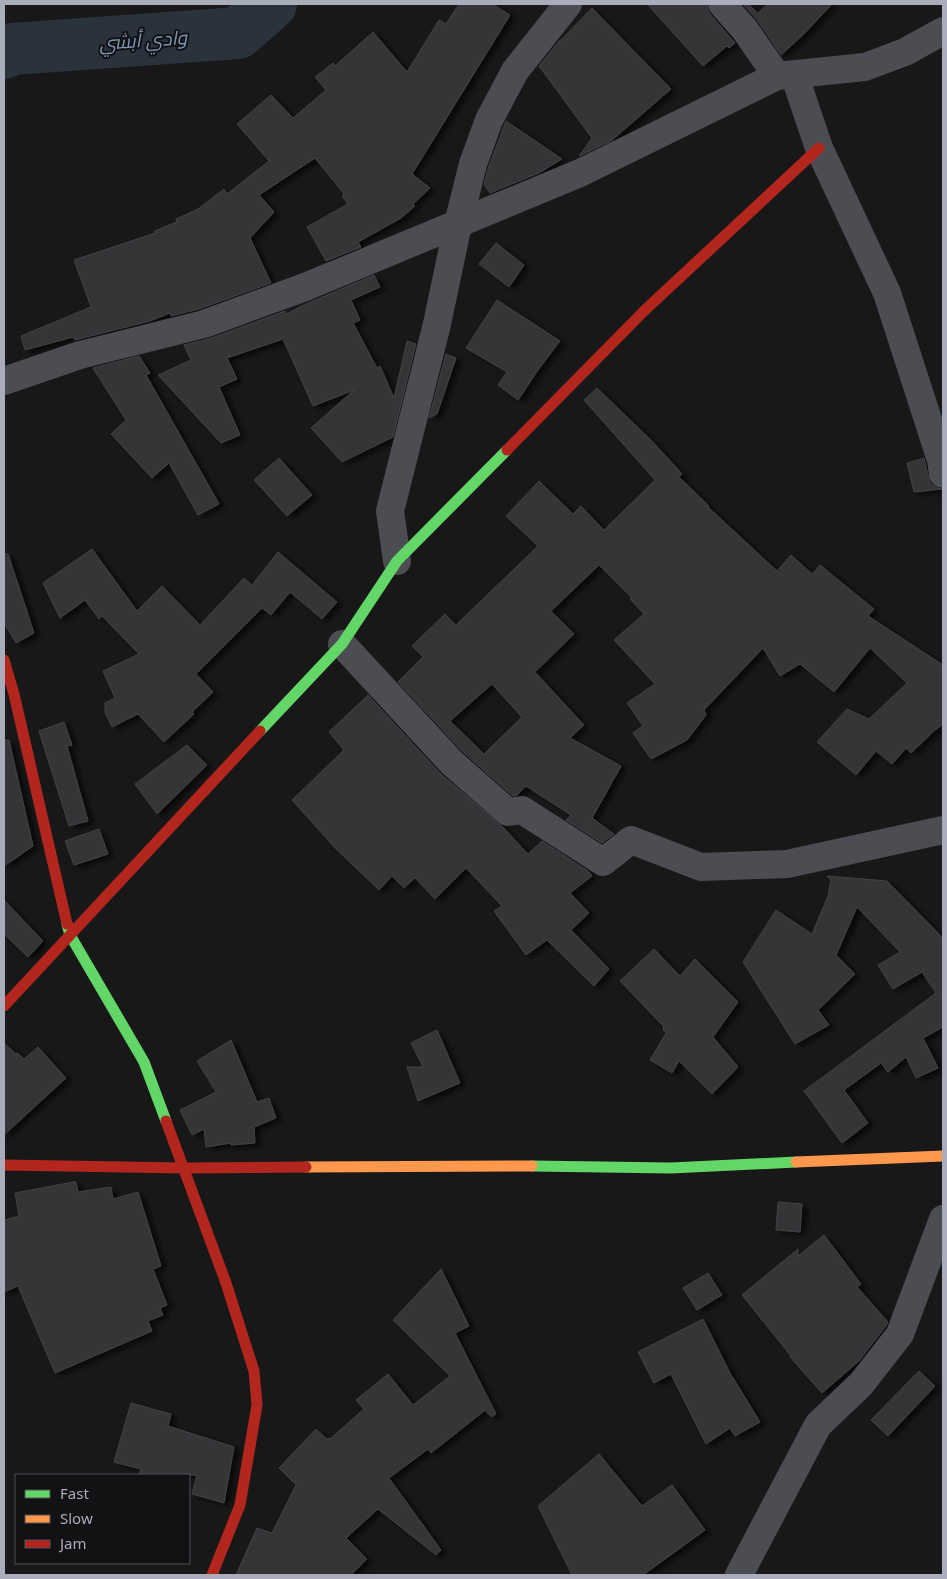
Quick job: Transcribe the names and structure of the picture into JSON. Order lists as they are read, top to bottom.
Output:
{
  "water": ["وادي أبشي"],
  "legend": ["Fast", "Slow", "Jam"]
}
